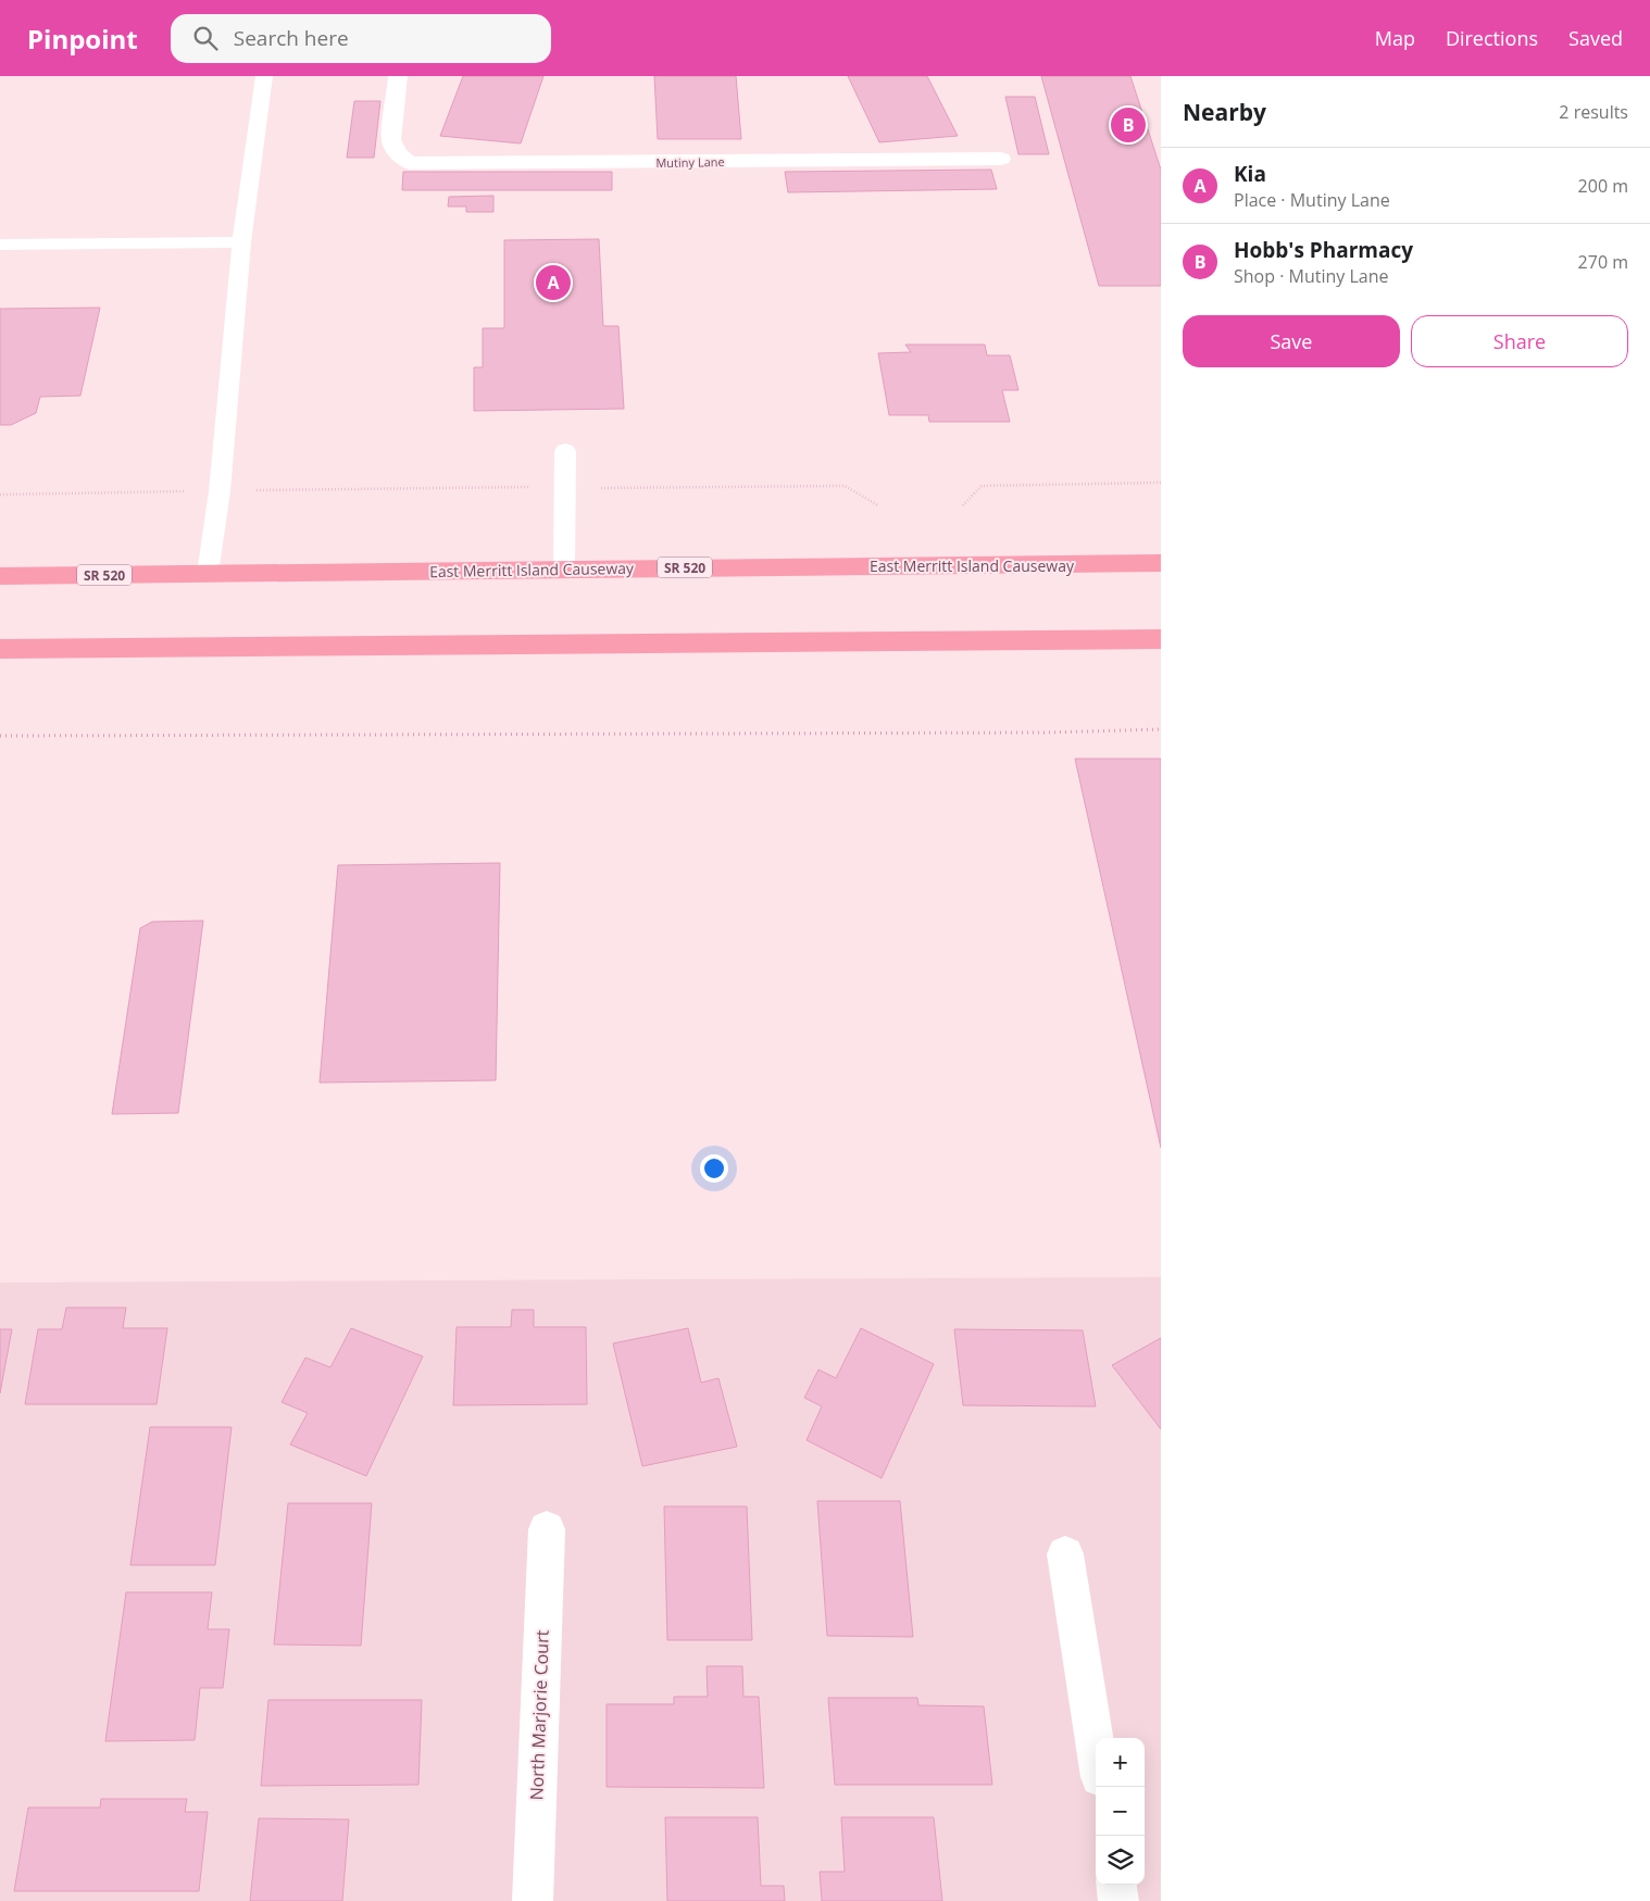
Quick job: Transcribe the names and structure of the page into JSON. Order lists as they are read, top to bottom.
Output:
{
  "streets": {
    "main road": ["East Merritt Island Causeway", "SR 520"],
    "street": ["Mutiny Lane", "North Marjorie Court"]
  },
  "page": {
    "header": "Pinpoint",
    "search": "Search here",
    "nav": ["Map", "Directions", "Saved"],
    "heading": ["Nearby", "2 results"],
    "pins": ["B", "A"],
    "list": [
      {
        "mark": "A",
        "name": "Kia",
        "note": "Place · Mutiny Lane",
        "value": "200 m"
      },
      {
        "mark": "B",
        "name": "Hobb's Pharmacy",
        "note": "Shop · Mutiny Lane",
        "value": "270 m"
      }
    ],
    "buttons": ["Save", "Share"],
    "map_buttons": ["+", "−"]
  }
}
